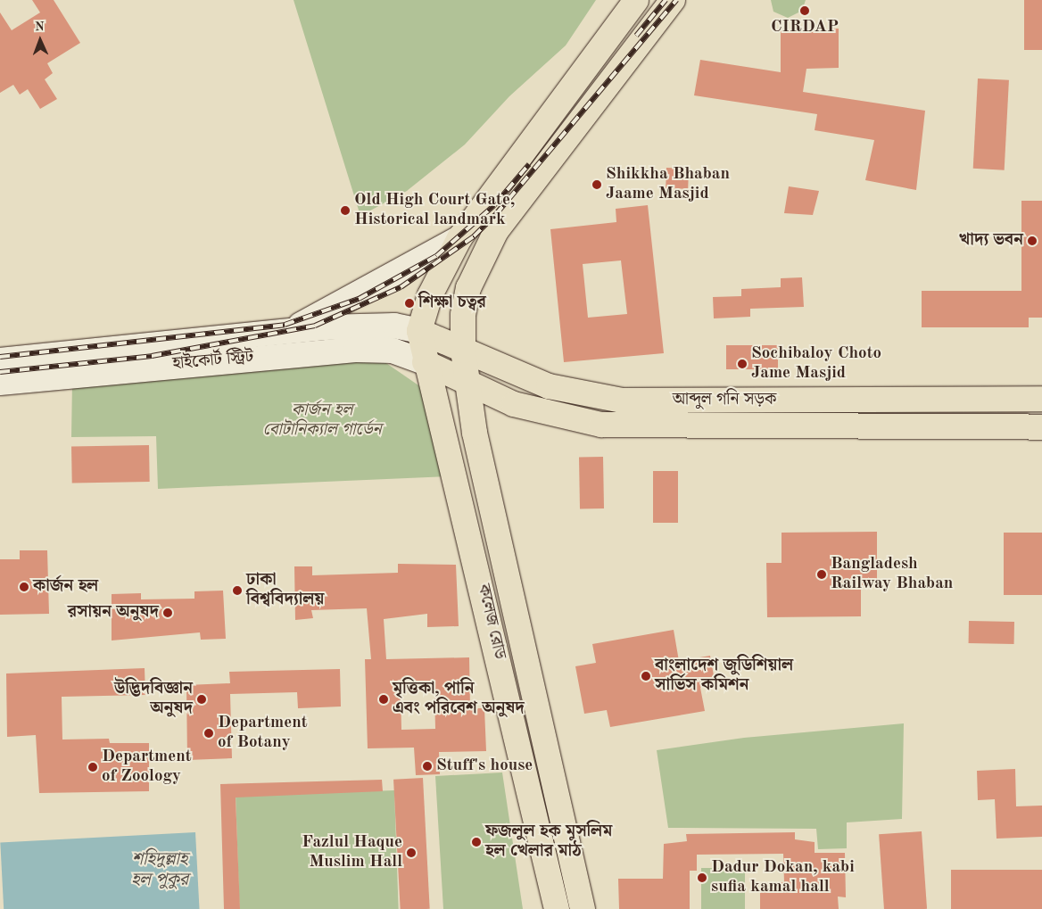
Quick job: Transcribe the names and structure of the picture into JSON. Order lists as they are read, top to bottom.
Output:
{
  "streets": {
    "main road": ["হাইকোর্ট স্ট্রিট", "আব্দুল গনি সড়ক", "কলেজ রোড"]
  },
  "crossings": [
    ["হাইকোর্ট স্ট্রিট", "আব্দুল গনি সড়ক"],
    ["হাইকোর্ট স্ট্রিট", "কলেজ রোড"],
    ["আব্দুল গনি সড়ক", "কলেজ রোড"]
  ],
  "water": ["শহিদুল্লাহ হল পুকুর"],
  "parks": ["কার্জন হল বোটানিক্যাল গার্ডেন"],
  "places": [
    "CIRDAP",
    "Shikkha Bhaban Jaame Masjid",
    "Old High Court Gate, Historical landmark",
    "খাদ্য ভবন",
    "শিক্ষা চত্বর",
    "Sochibaloy Choto Jame Masjid",
    "Bangladesh Railway Bhaban",
    "কার্জন হল",
    "ঢাকা বিশ্ববিদ্যালয়",
    "রসায়ন অনুষদ",
    "বাংলাদেশ জুডিশিয়াল সার্ভিস কমিশন",
    "উদ্ভিদবিজ্ঞান অনুষদ",
    "মৃত্তিকা, পানি এবং পরিবেশ অনুষদ",
    "Department of Botany",
    "Stuff's house",
    "Department of Zoology",
    "ফজলুল হক মুসলিম হল খেলার মাঠ",
    "Fazlul Haque Muslim Hall",
    "Dadur Dokan, kabi sufia kamal hall"
  ],
  "north": "top"
}
